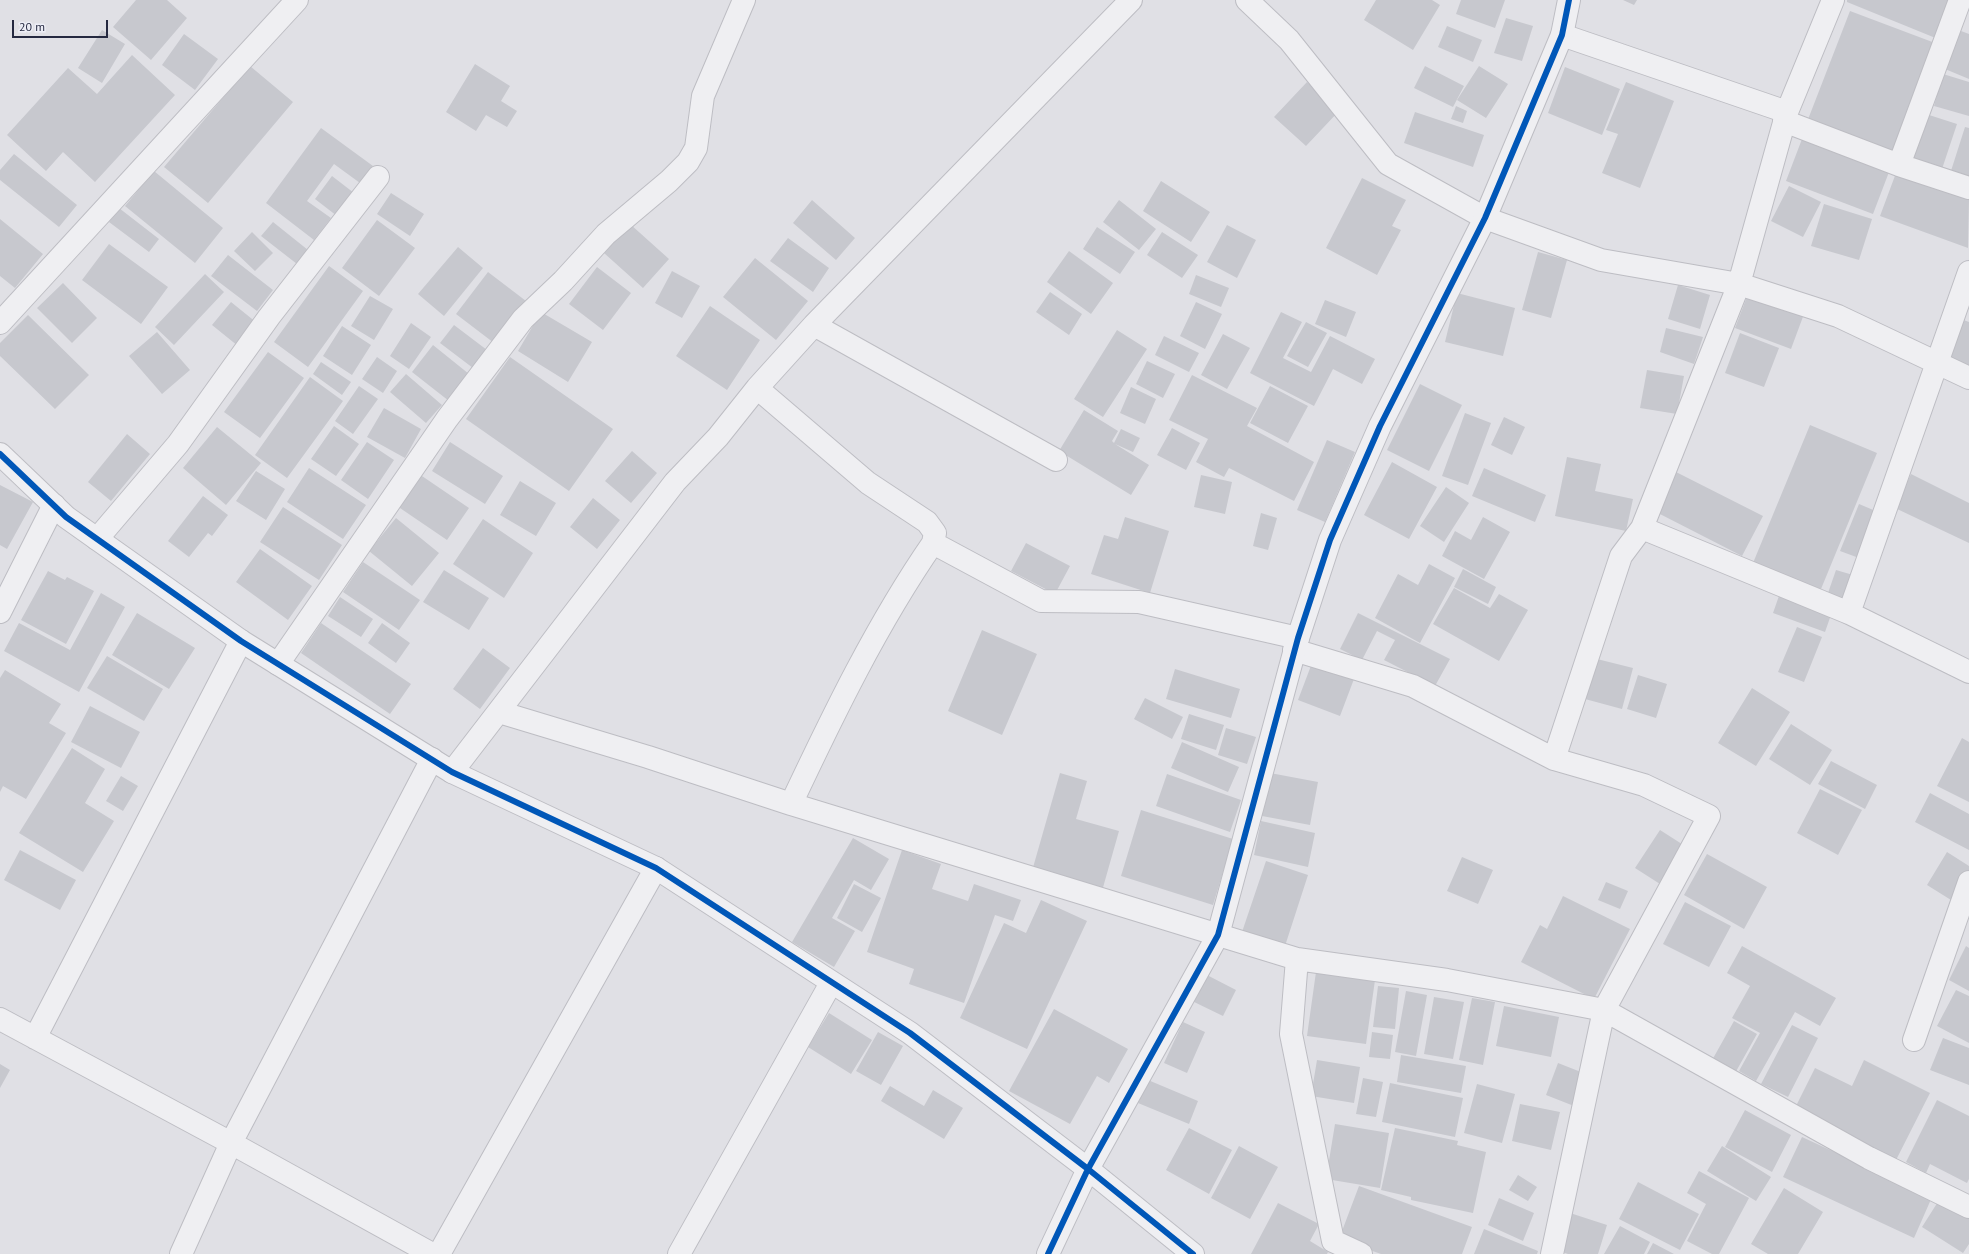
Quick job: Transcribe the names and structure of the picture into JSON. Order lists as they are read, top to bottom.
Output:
{
  "scale_bar": "20 m"
}
